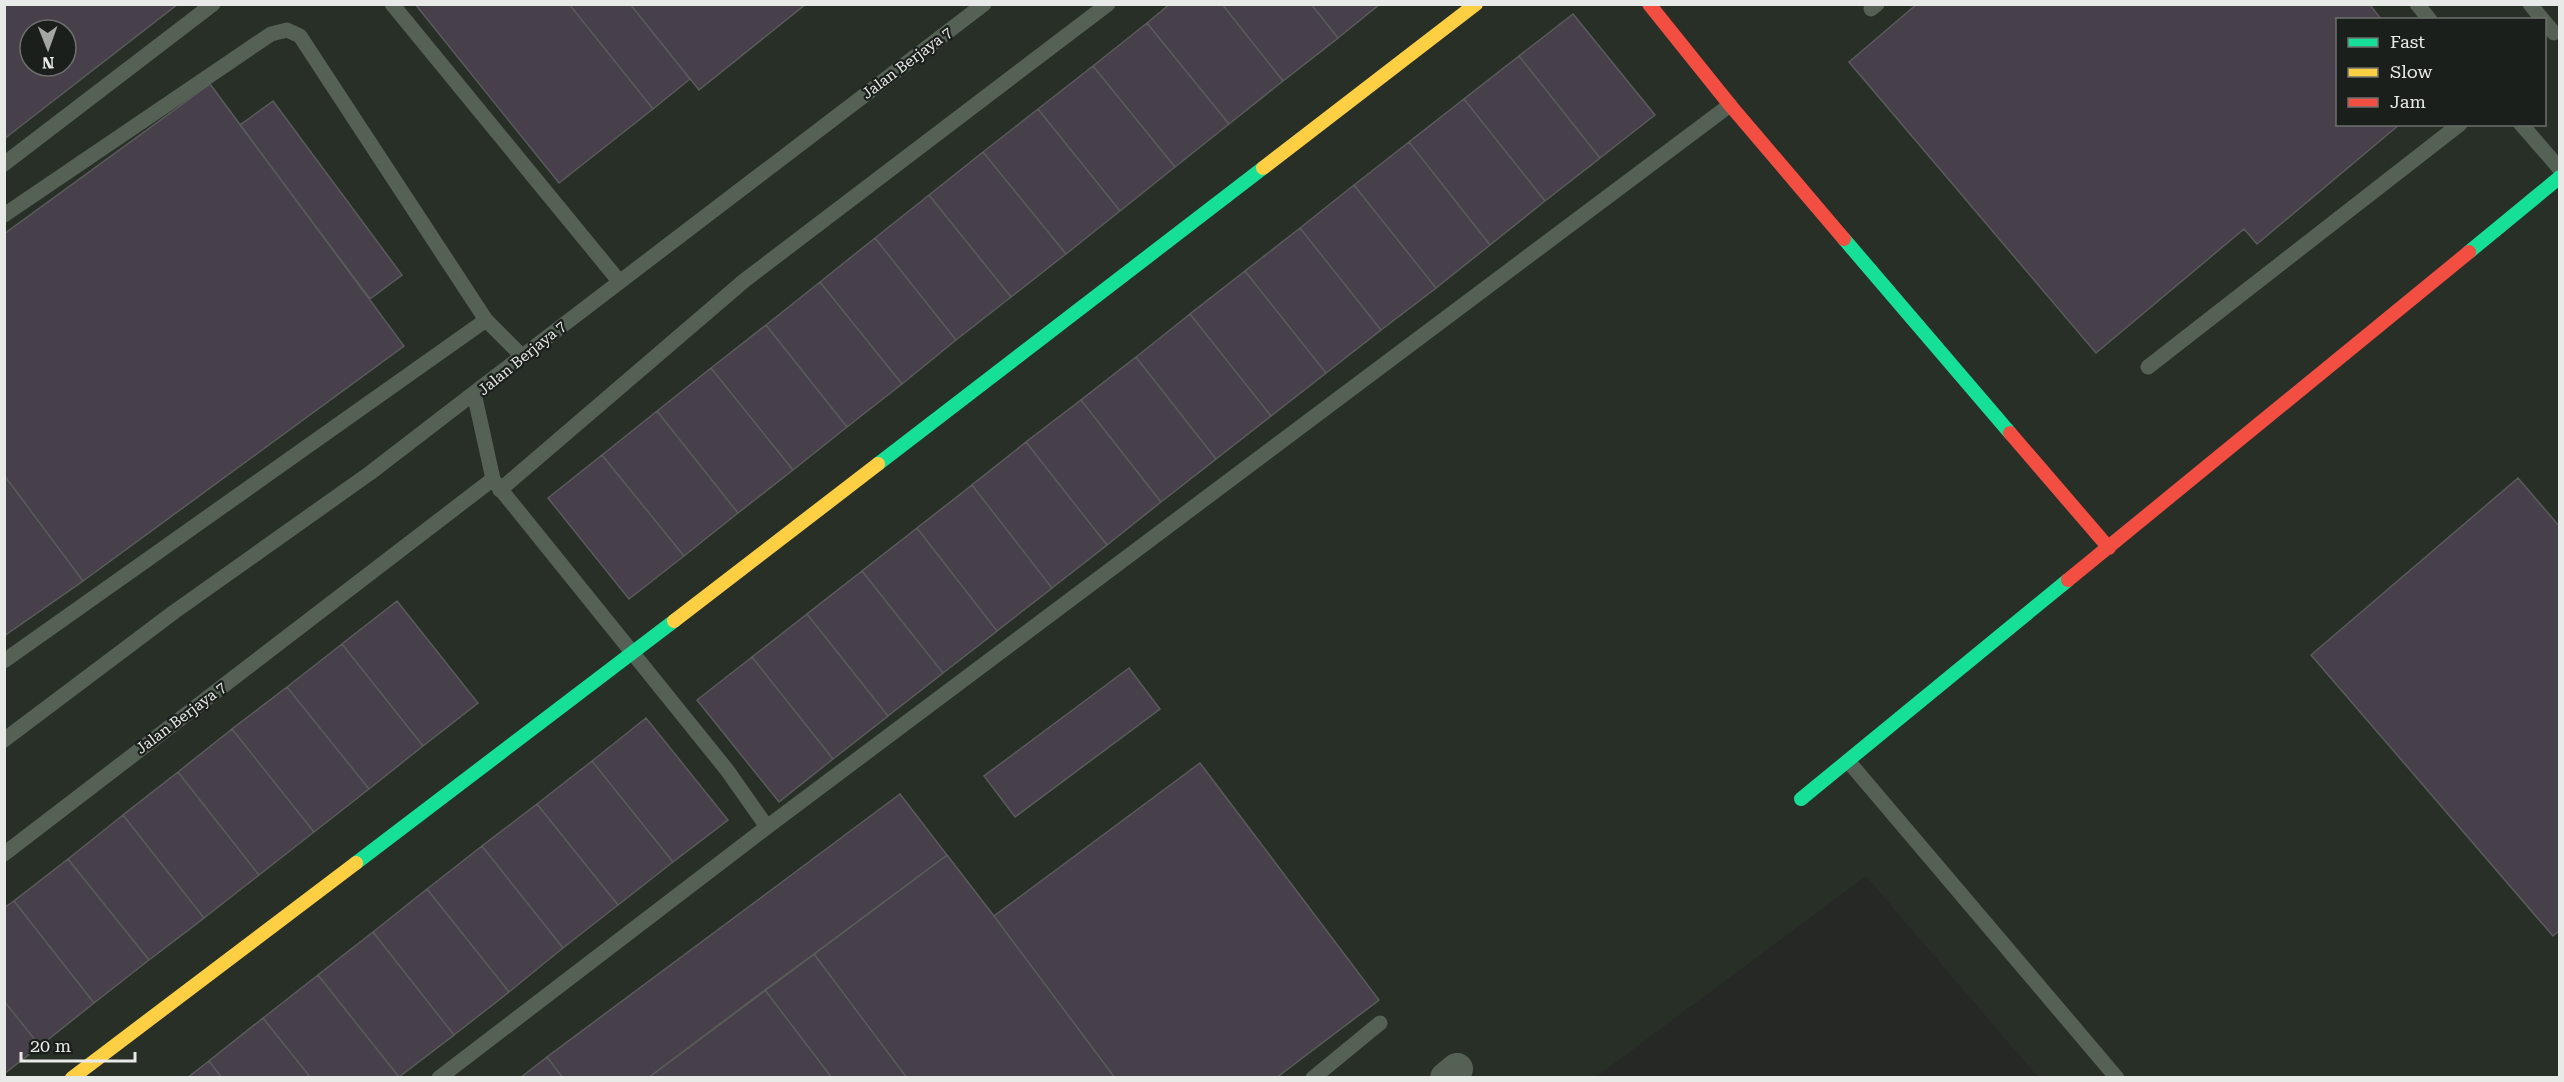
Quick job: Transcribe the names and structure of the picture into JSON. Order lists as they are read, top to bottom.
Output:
{
  "streets": {
    "lane": ["Jalan Berjaya 7"]
  },
  "legend": ["Fast", "Slow", "Jam"],
  "scale_bar": "20 m",
  "north": "bottom"
}
